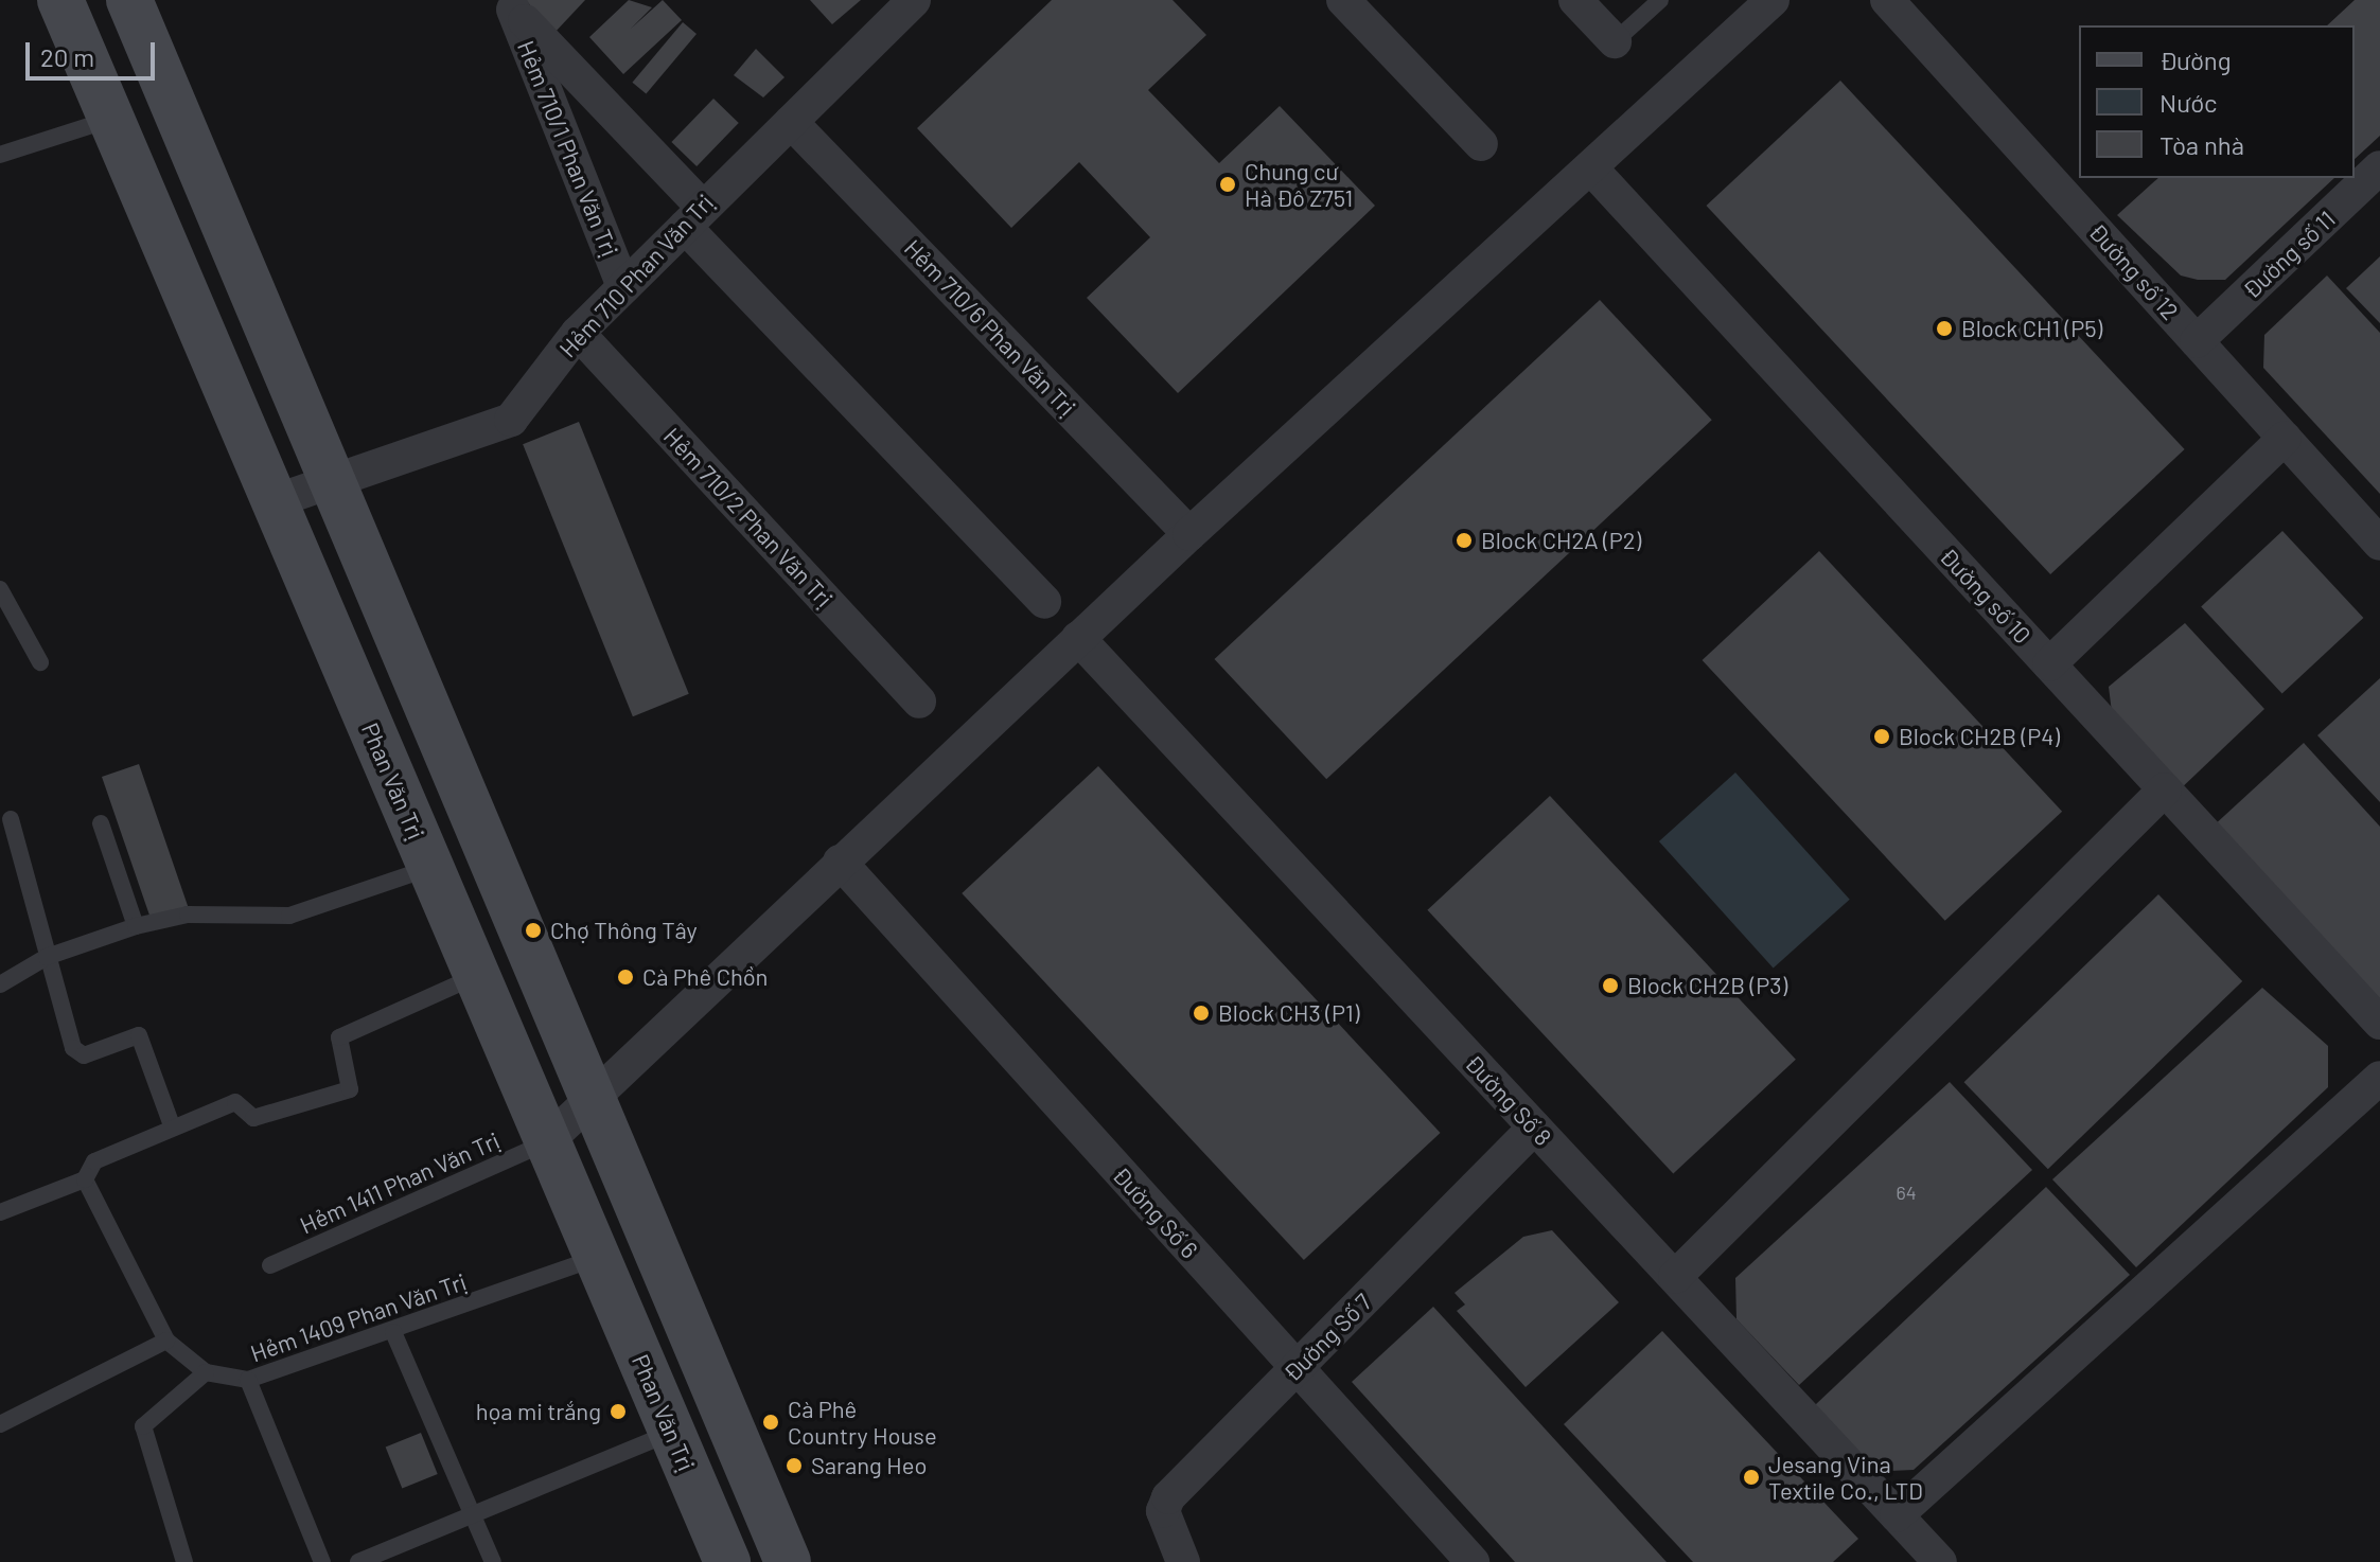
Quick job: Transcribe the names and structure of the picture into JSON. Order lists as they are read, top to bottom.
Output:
{
  "streets": {
    "main road": ["Phan Văn Trị"],
    "street": [
      "Hẻm 710/1 Phan Văn Trị",
      "Đường số 11",
      "Đường số 12",
      "Hẻm 710 Phan Văn Trị",
      "Hẻm 710/6 Phan Văn Trị",
      "Hẻm 710/2 Phan Văn Trị",
      "Đường số 10",
      "Đường Số 8",
      "Đường Số 6",
      "Đường Số 7"
    ],
    "lane": ["Hẻm 1411 Phan Văn Trị", "Hẻm 1409 Phan Văn Trị"]
  },
  "crossings": [
    ["Hẻm 710/1 Phan Văn Trị", "Hẻm 710 Phan Văn Trị"],
    ["Đường số 11", "Đường số 12"],
    ["Hẻm 710 Phan Văn Trị", "Hẻm 710/6 Phan Văn Trị"],
    ["Hẻm 710 Phan Văn Trị", "Hẻm 710/2 Phan Văn Trị"],
    ["Hẻm 710 Phan Văn Trị", "Phan Văn Trị"],
    ["Phan Văn Trị", "Hẻm 1411 Phan Văn Trị"],
    ["Phan Văn Trị", "Hẻm 1409 Phan Văn Trị"],
    ["Đường Số 8", "Đường Số 7"],
    ["Đường Số 6", "Đường Số 7"]
  ],
  "places": [
    "Chung cư Hà Đô Z751",
    "Block CH1 (P5)",
    "Block CH2A (P2)",
    "Block CH2B (P4)",
    "Chợ Thông Tây",
    "Cà Phê Chồn",
    "Block CH2B (P3)",
    "Block CH3 (P1)",
    "họa mi trắng",
    "Cà Phê Country House",
    "Sarang Heo",
    "Jesang Vina Textile Co., LTD"
  ],
  "house_numbers": ["64"],
  "legend": ["Đường", "Nước", "Tòa nhà"],
  "scale_bar": "20 m"
}
